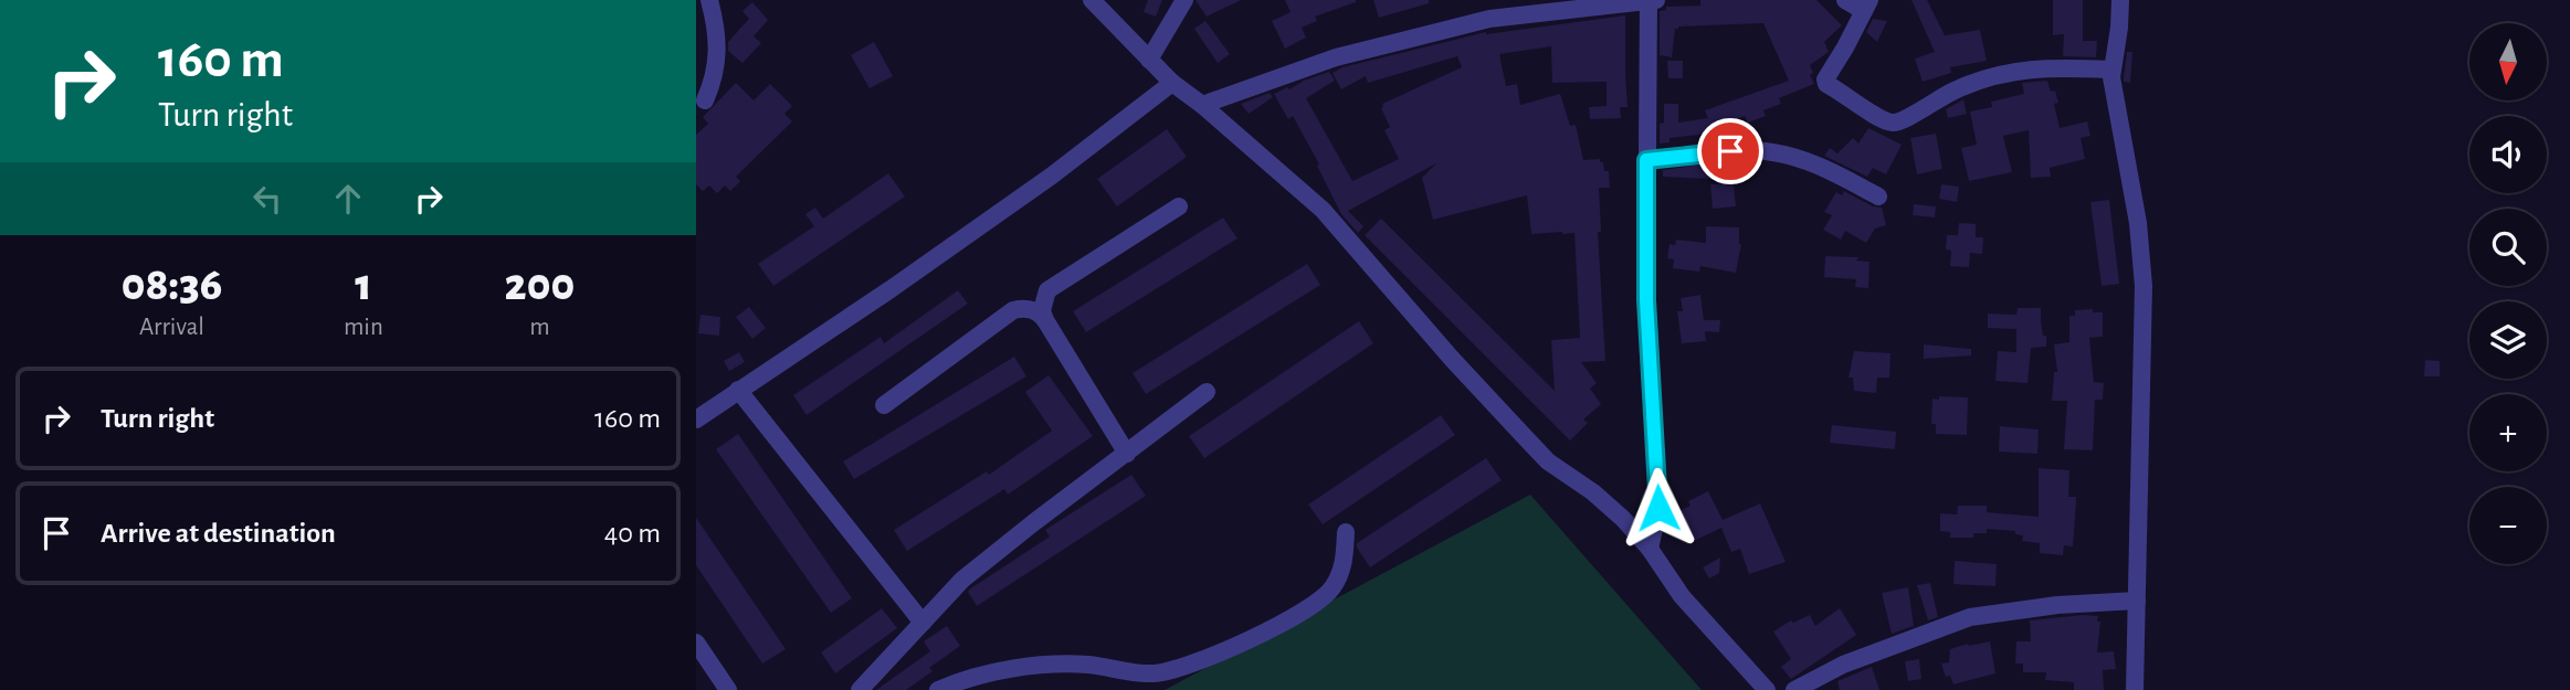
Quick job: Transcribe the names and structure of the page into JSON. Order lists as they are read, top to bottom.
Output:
{
  "north": "bottom",
  "page": {
    "turn": ["160 m", "Turn right"],
    "map_buttons": ["+", "−"],
    "eta": [
      "08:36",
      "Arrival",
      "1",
      "min",
      "200",
      "m"
    ],
    "list": [
      {
        "name": "Turn right",
        "value": "160 m"
      },
      {
        "name": "Arrive at destination",
        "value": "40 m"
      }
    ]
  }
}
